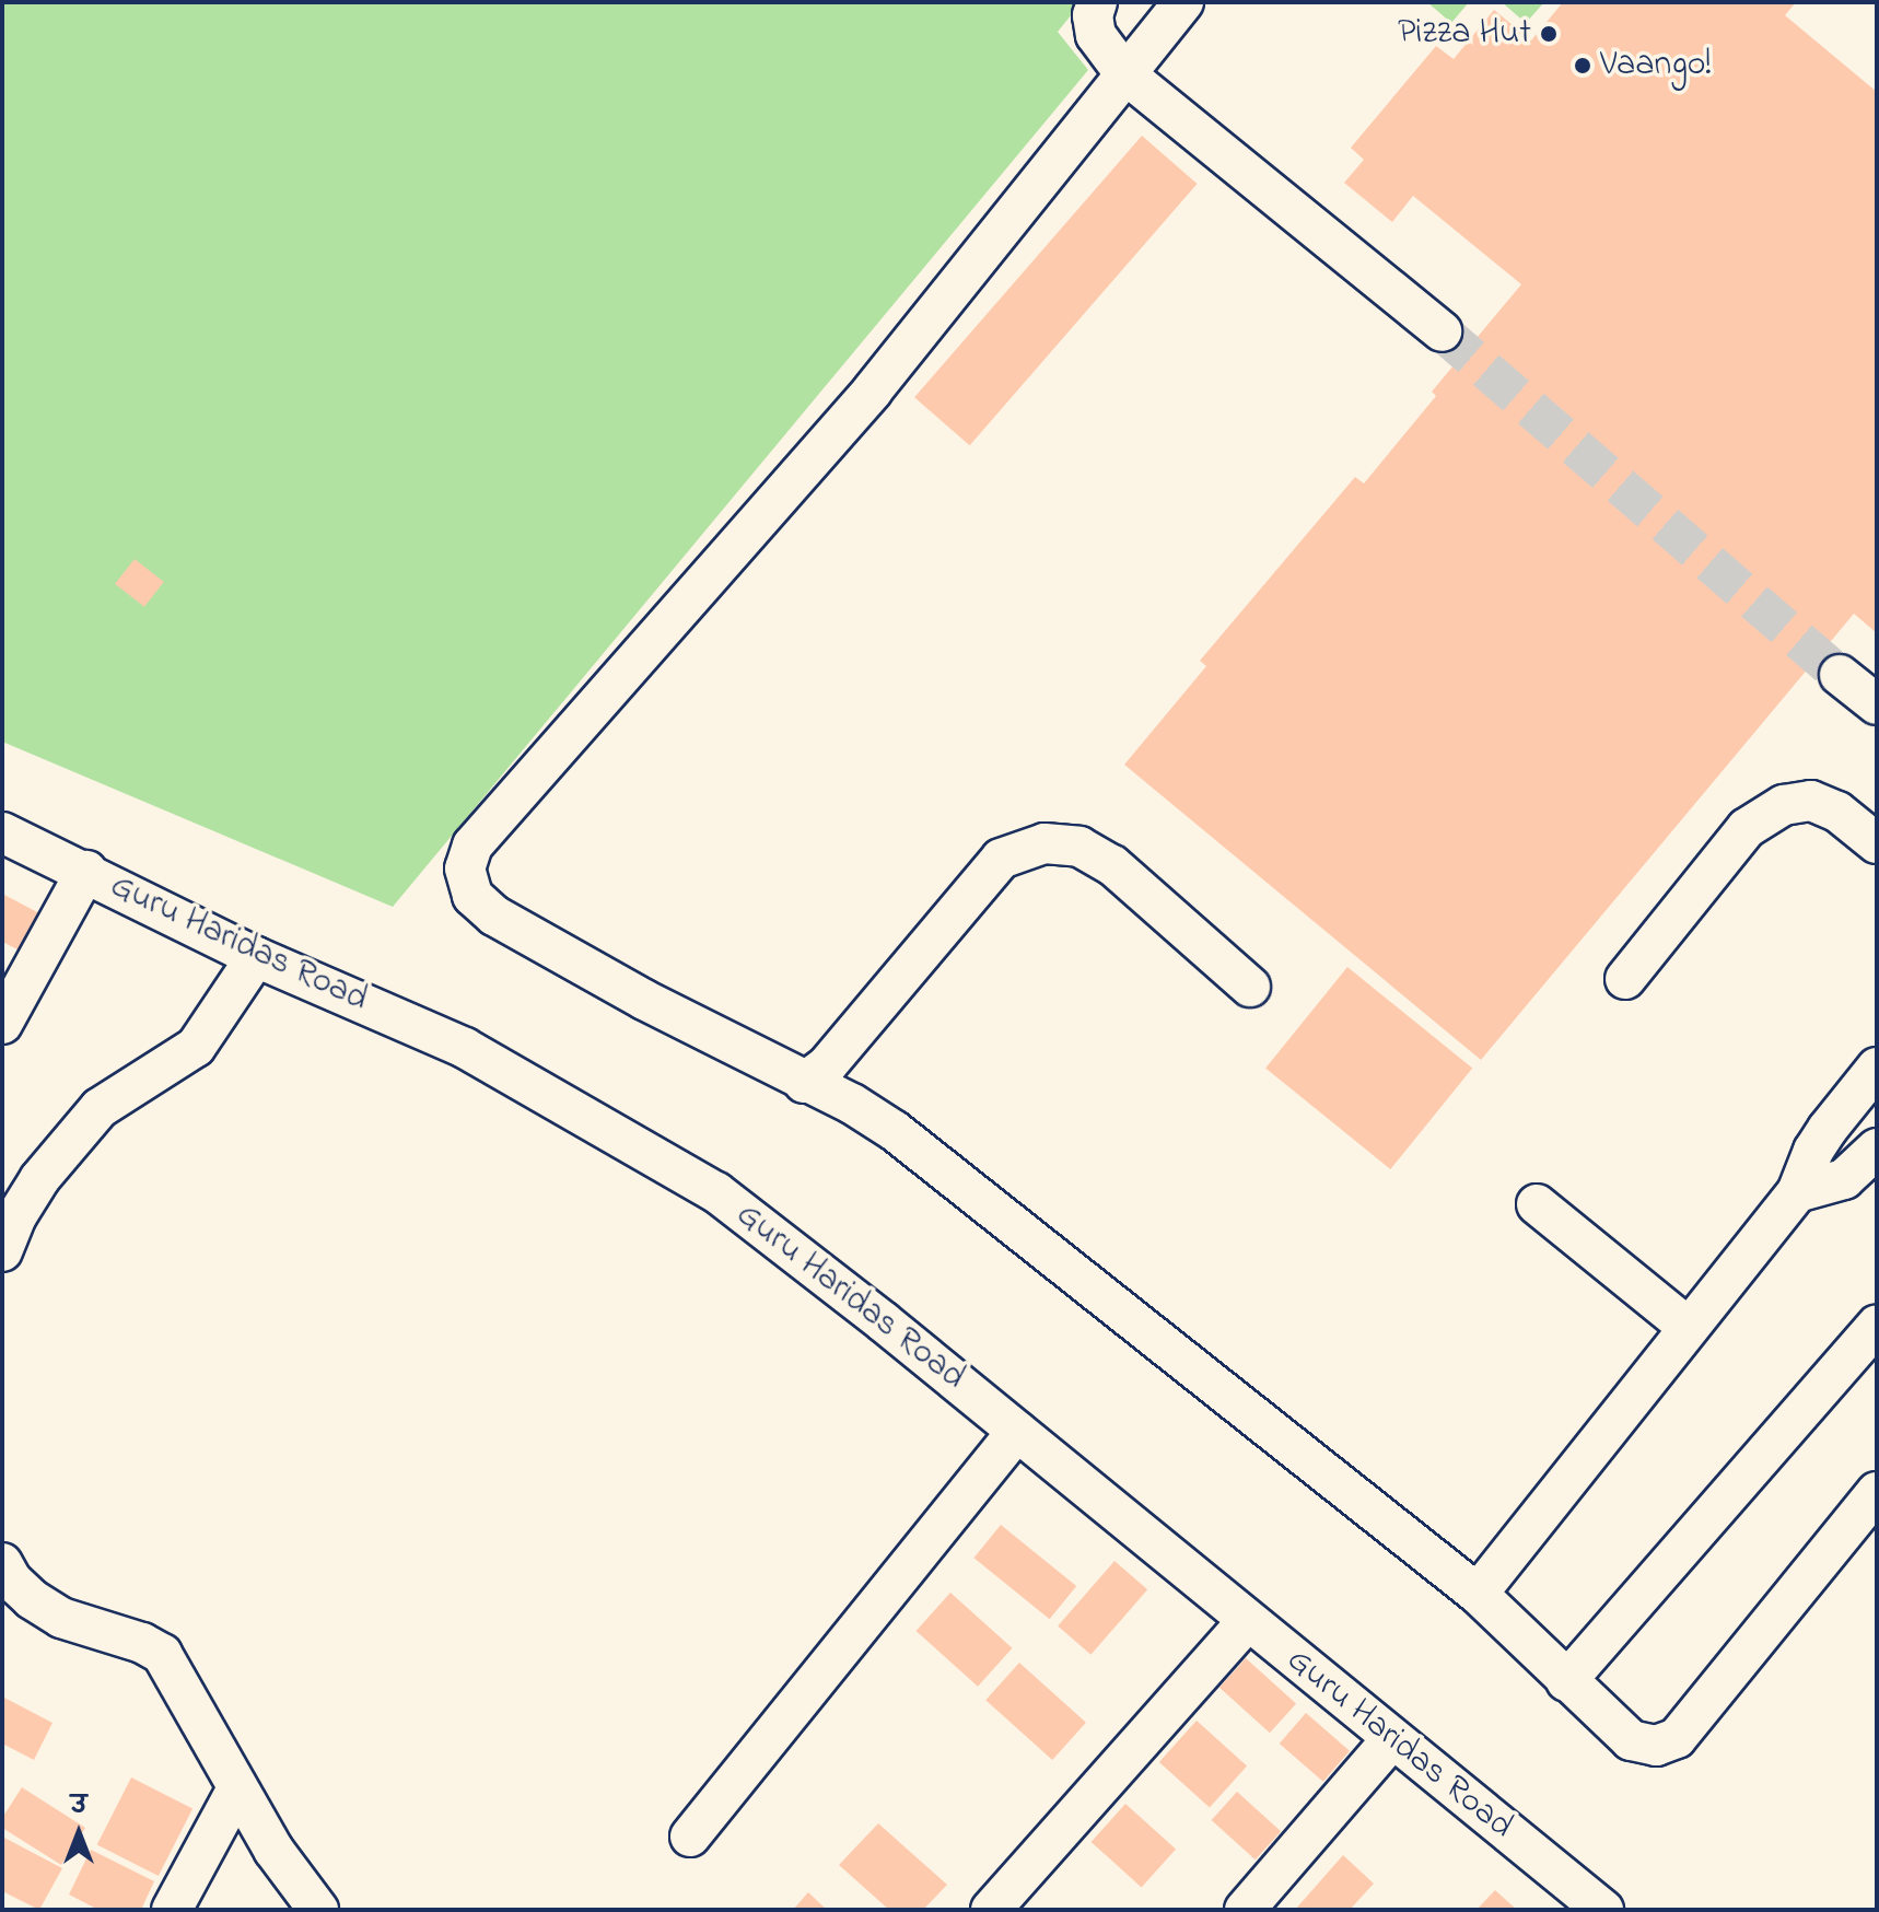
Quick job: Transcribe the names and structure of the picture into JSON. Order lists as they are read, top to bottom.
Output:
{
  "streets": {
    "street": ["Guru Haridas Road"]
  },
  "places": ["Pizza Hut", "Vaango!"],
  "north": "top"
}
